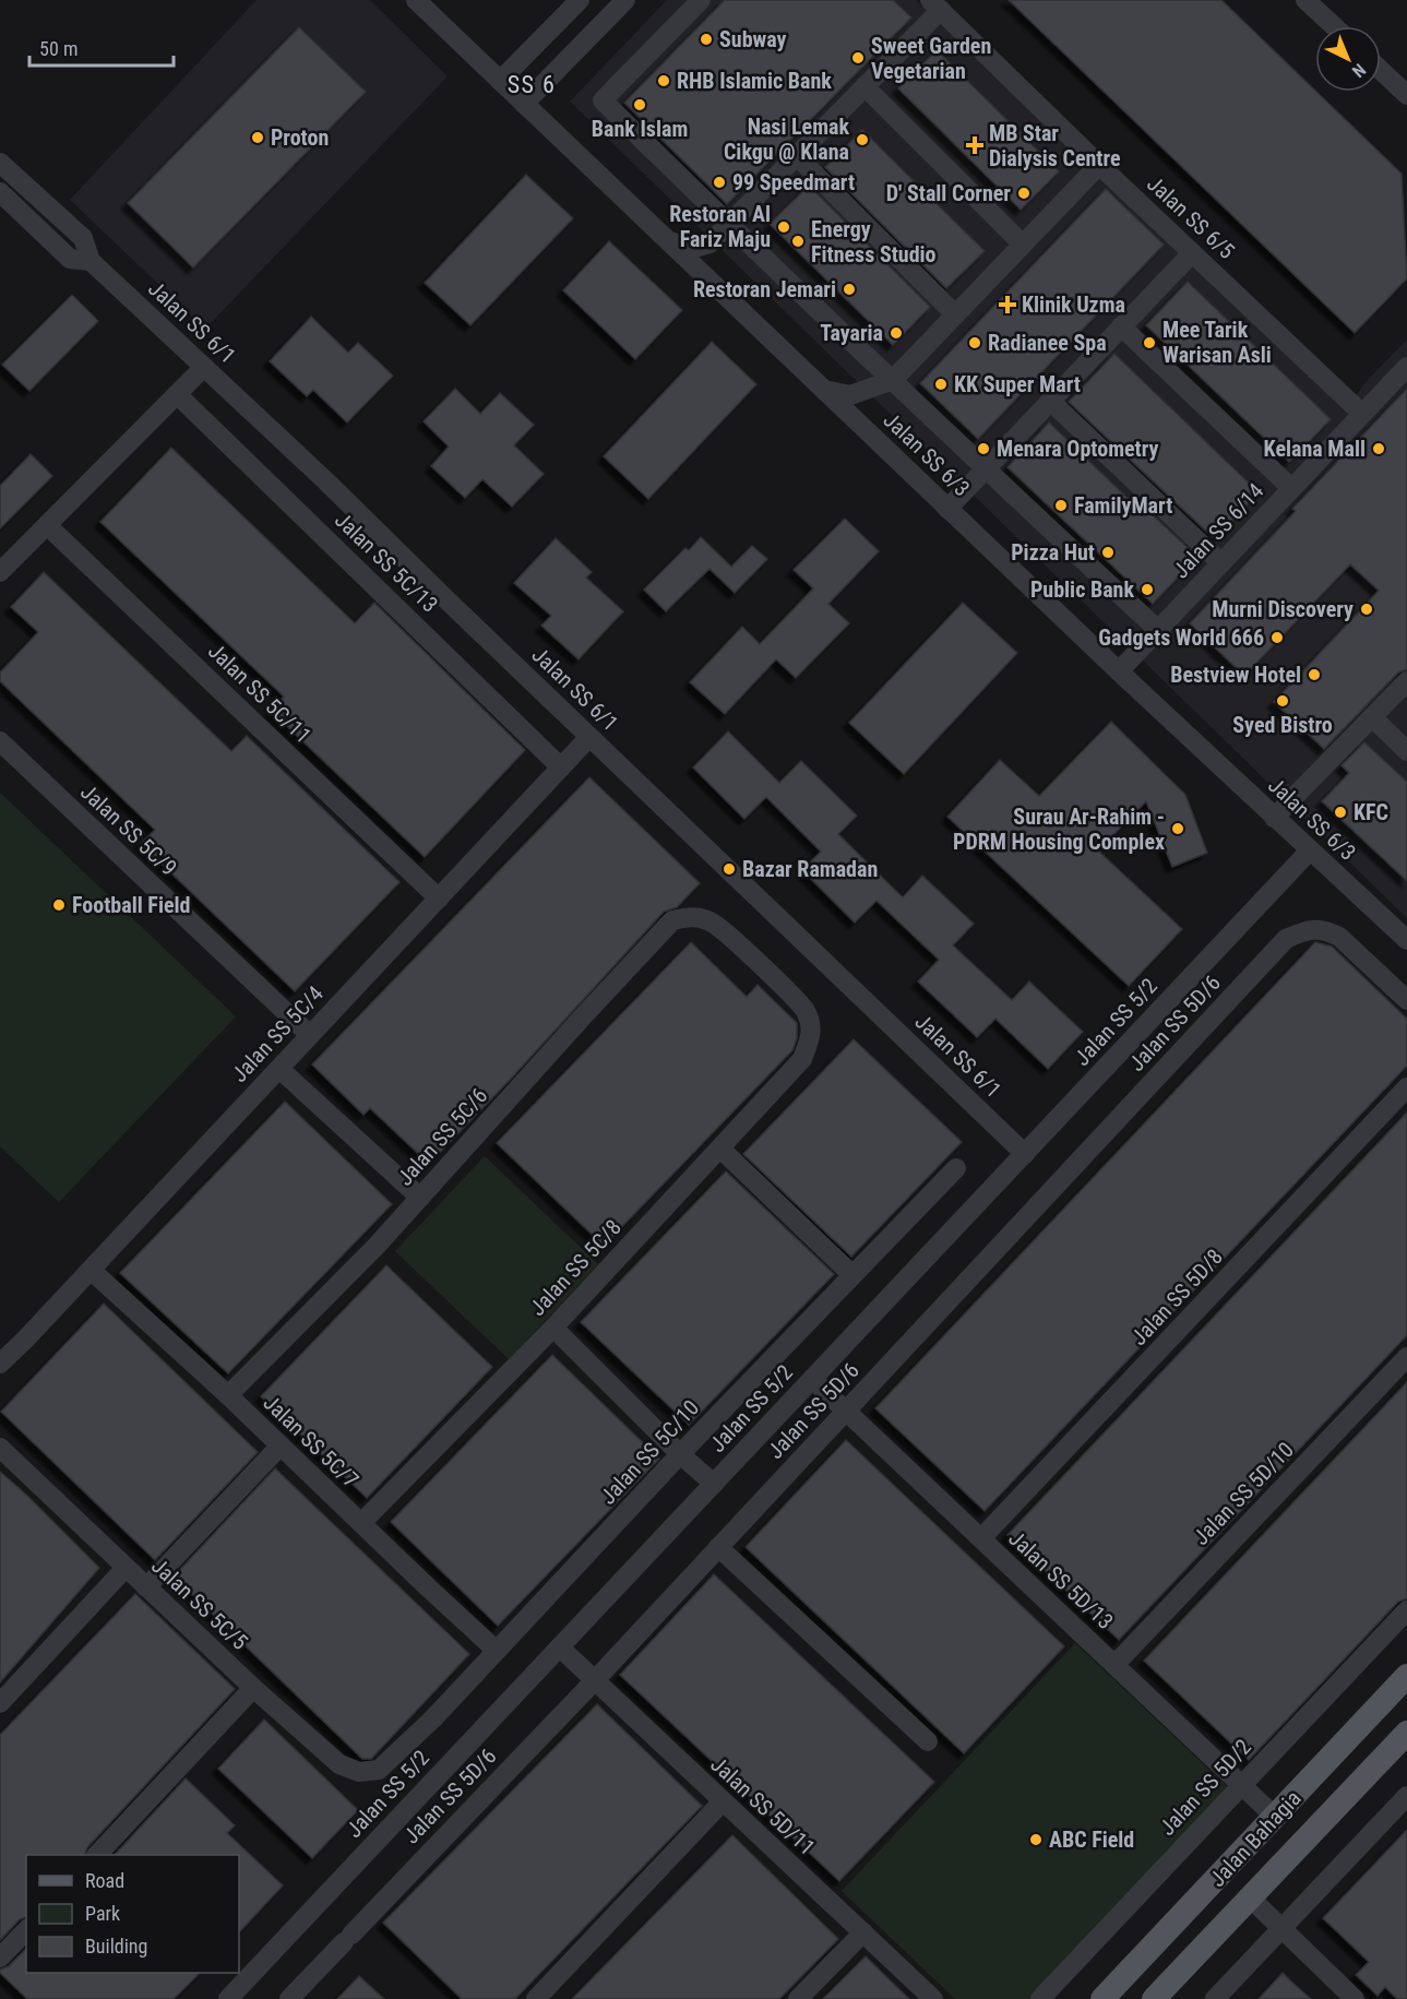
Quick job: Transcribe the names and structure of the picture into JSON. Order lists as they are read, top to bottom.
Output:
{
  "streets": {
    "main road": ["Jalan Bahagia"],
    "street": [
      "Jalan SS 6/5",
      "Jalan SS 6/1",
      "Jalan SS 6/3",
      "Jalan SS 6/14",
      "Jalan SS 5C/13",
      "Jalan SS 5C/11",
      "Jalan SS 5C/9",
      "Jalan SS 5/2",
      "Jalan SS 5D/6",
      "Jalan SS 5C/4",
      "Jalan SS 5C/6",
      "Jalan SS 5C/8",
      "Jalan SS 5D/8",
      "Jalan SS 5C/7",
      "Jalan SS 5C/10",
      "Jalan SS 5D/10",
      "Jalan SS 5D/13",
      "Jalan SS 5C/5",
      "Jalan SS 5D/2",
      "Jalan SS 5D/11"
    ]
  },
  "crossings": [
    ["Jalan SS 6/5", "Jalan SS 6/14"],
    ["Jalan SS 6/1", "Jalan SS 5/2"],
    ["Jalan SS 6/1", "Jalan SS 5C/4"],
    ["Jalan SS 6/3", "Jalan SS 6/14"],
    ["Jalan SS 6/3", "Jalan SS 5/2"],
    ["Jalan SS 5C/13", "Jalan SS 5C/4"],
    ["Jalan SS 5C/11", "Jalan SS 5C/4"],
    ["Jalan SS 5C/9", "Jalan SS 5C/4"],
    ["Jalan SS 5/2", "Jalan SS 5D/13"],
    ["Jalan SS 5/2", "Jalan SS 5D/11"],
    ["Jalan SS 5D/6", "Jalan SS 5D/13"],
    ["Jalan SS 5D/6", "Jalan SS 5D/11"],
    ["Jalan SS 5C/4", "Jalan SS 5C/7"],
    ["Jalan SS 5C/6", "Jalan SS 5C/8"],
    ["Jalan SS 5C/6", "Jalan SS 5C/7"],
    ["Jalan SS 5C/8", "Jalan SS 5C/7"],
    ["Jalan SS 5D/8", "Jalan SS 5D/13"],
    ["Jalan SS 5C/7", "Jalan SS 5C/10"],
    ["Jalan SS 5C/10", "Jalan SS 5C/5"],
    ["Jalan SS 5D/10", "Jalan SS 5D/13"],
    ["Jalan SS 5D/13", "Jalan SS 5D/2"],
    ["Jalan SS 5D/13", "Jalan Bahagia"]
  ],
  "districts": ["SS 6"],
  "places": {
    "other": [
      "Subway",
      "Sweet Garden Vegetarian",
      "RHB Islamic Bank",
      "Bank Islam",
      "Proton",
      "Nasi Lemak Cikgu @ Klana",
      "99 Speedmart",
      "D' Stall Corner",
      "Restoran Al Fariz Maju",
      "Energy Fitness Studio",
      "Restoran Jemari",
      "Tayaria",
      "Radianee Spa",
      "Mee Tarik Warisan Asli",
      "KK Super Mart",
      "Menara Optometry",
      "Kelana Mall",
      "FamilyMart",
      "Pizza Hut",
      "Public Bank",
      "Murni Discovery",
      "Gadgets World 666",
      "Bestview Hotel",
      "Syed Bistro",
      "KFC",
      "Surau Ar-Rahim - PDRM Housing Complex",
      "Bazar Ramadan",
      "Football Field",
      "ABC Field"
    ],
    "health": ["MB Star Dialysis Centre", "Klinik Uzma"]
  },
  "legend": ["Road", "Park", "Building"],
  "scale_bar": "50 m",
  "north": "bottom right"
}
